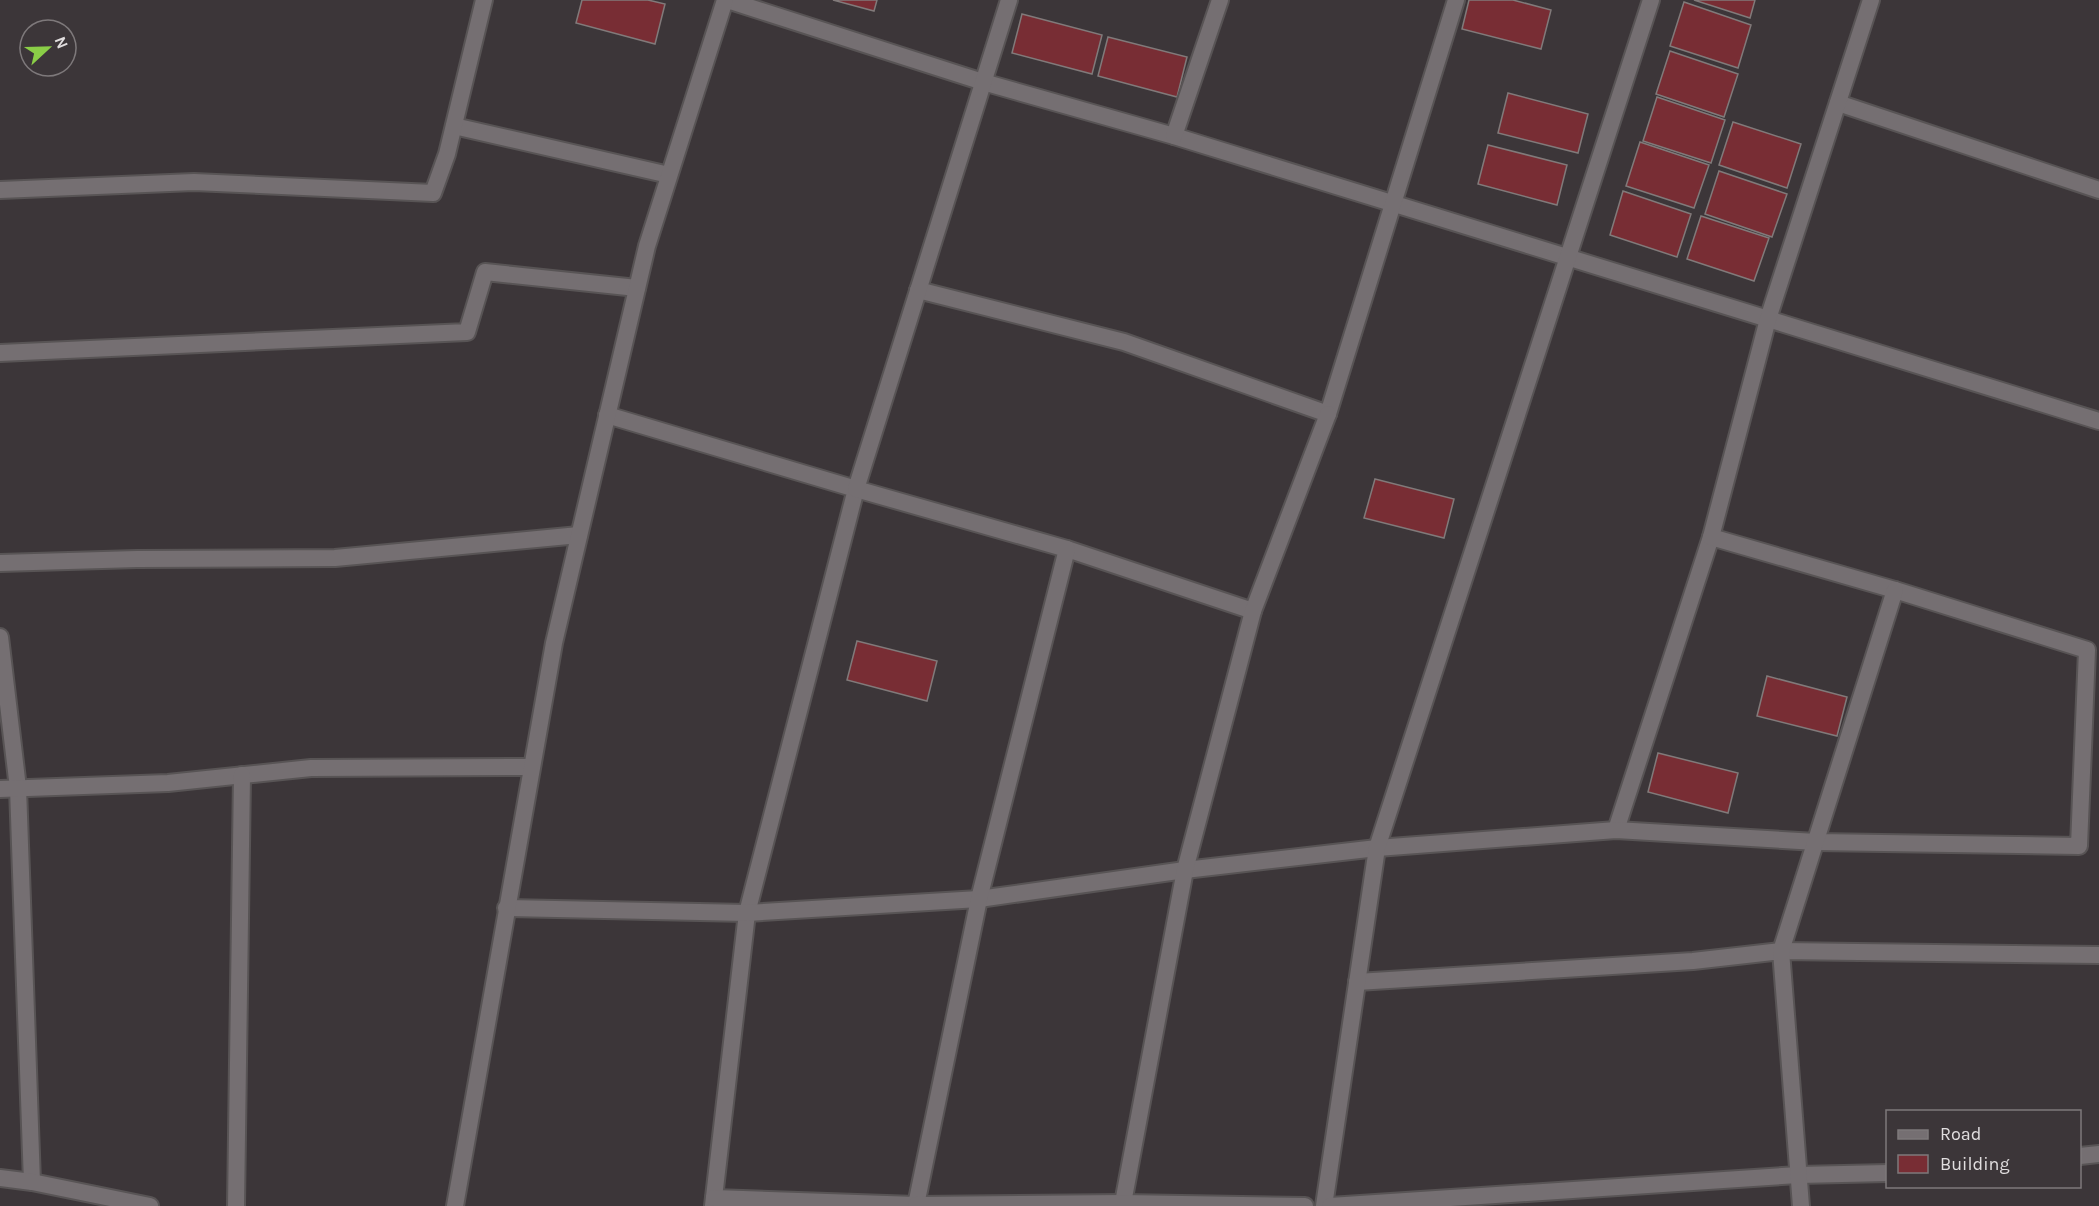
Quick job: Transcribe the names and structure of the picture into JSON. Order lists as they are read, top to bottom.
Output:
{
  "legend": ["Road", "Building"],
  "north": "right"
}
